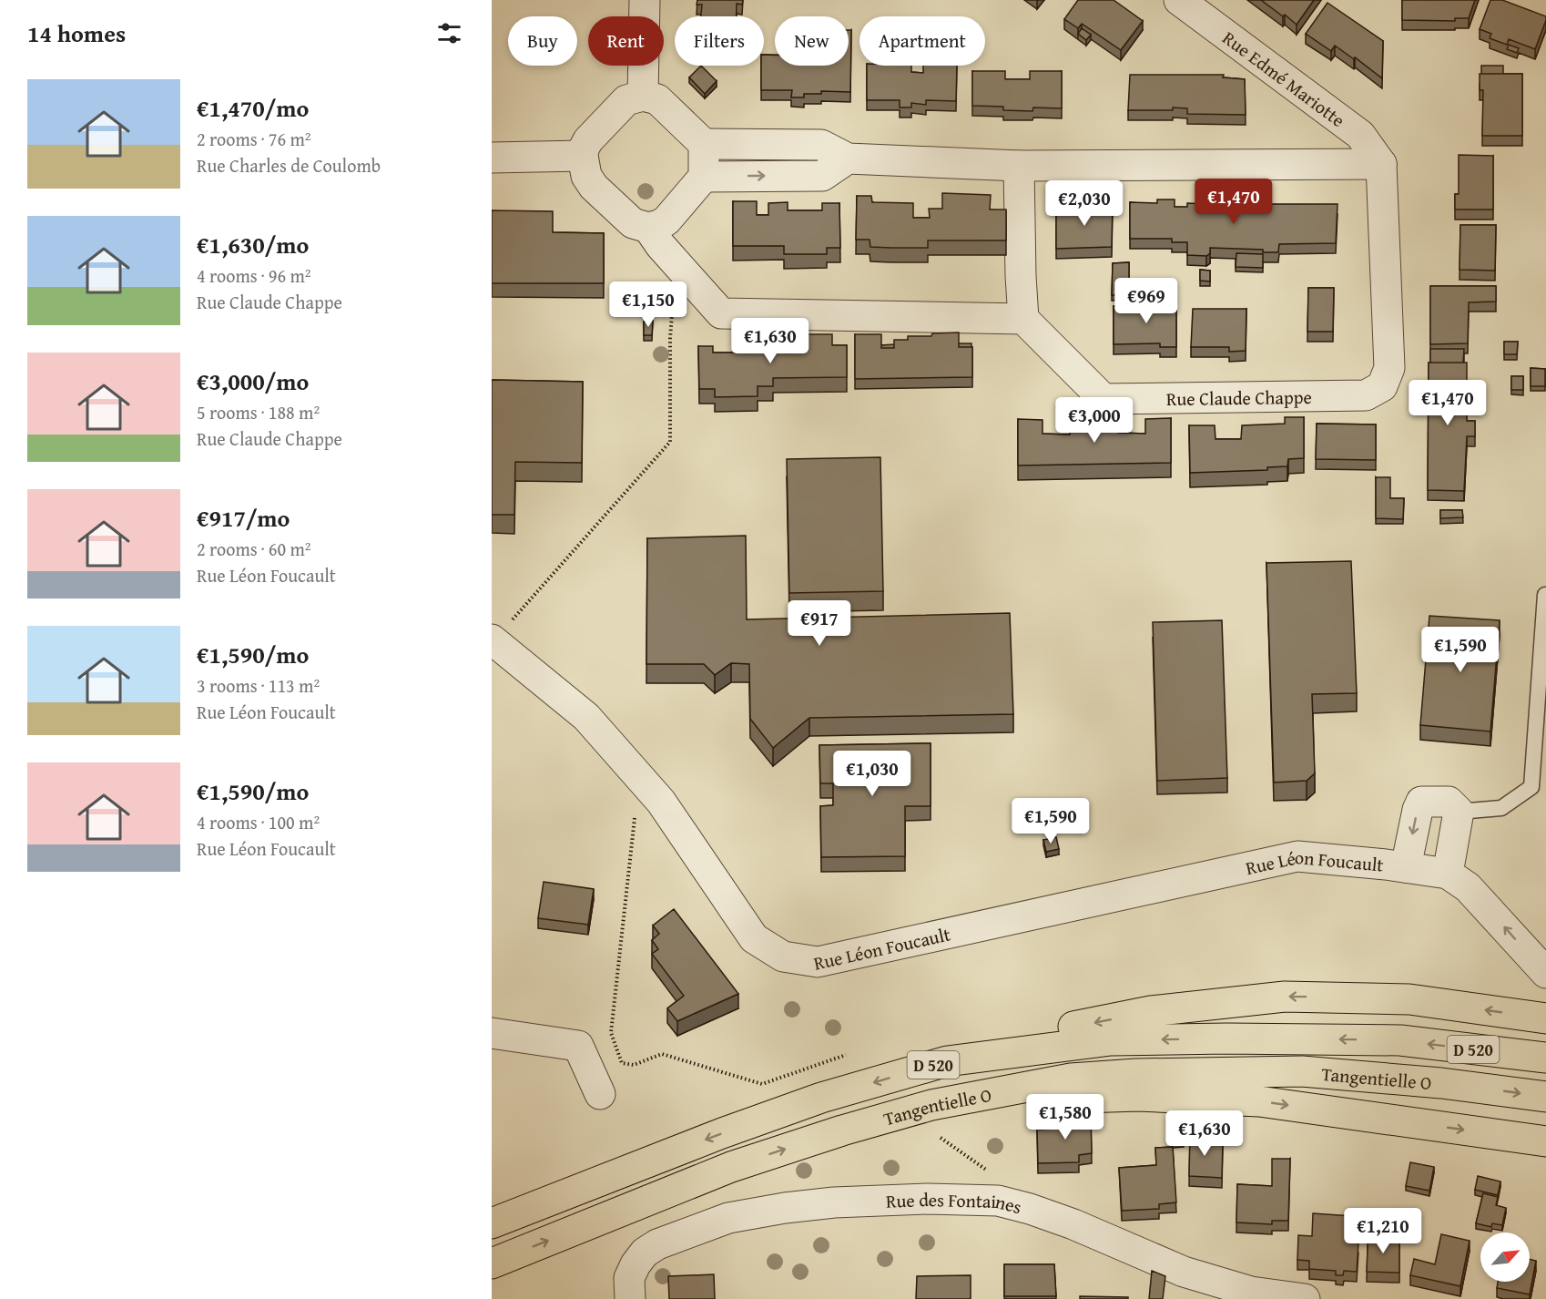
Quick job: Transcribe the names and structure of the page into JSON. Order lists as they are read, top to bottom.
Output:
{
  "streets": {
    "main road": ["D 520", "Tangentielle O"],
    "street": [
      "Rue Edmé Mariotte",
      "Rue Claude Chappe",
      "Rue Léon Foucault",
      "Rue des Fontaines"
    ]
  },
  "crossings": [
    ["Rue Edmé Mariotte", "Rue Claude Chappe"]
  ],
  "north": "top right",
  "page": {
    "heading": "14 homes",
    "chip": [
      "Buy",
      "Rent",
      "Filters",
      "New",
      "Apartment"
    ],
    "list": [
      {
        "name": "€1,470/mo",
        "note": "2 rooms · 76 m² · Rue Charles de Coulomb"
      },
      {
        "name": "€1,630/mo",
        "note": "4 rooms · 96 m² · Rue Claude Chappe"
      },
      {
        "name": "€3,000/mo",
        "note": "5 rooms · 188 m² · Rue Claude Chappe"
      },
      {
        "name": "€917/mo",
        "note": "2 rooms · 60 m² · Rue Léon Foucault"
      },
      {
        "name": "€1,590/mo",
        "note": "3 rooms · 113 m² · Rue Léon Foucault"
      },
      {
        "name": "€1,590/mo",
        "note": "4 rooms · 100 m² · Rue Léon Foucault"
      }
    ],
    "price": [
      "€1,470",
      "€2,030",
      "€969",
      "€1,150",
      "€1,630",
      "€1,470",
      "€3,000",
      "€917",
      "€1,590",
      "€1,030",
      "€1,590",
      "€1,580",
      "€1,630",
      "€1,210"
    ]
  }
}
